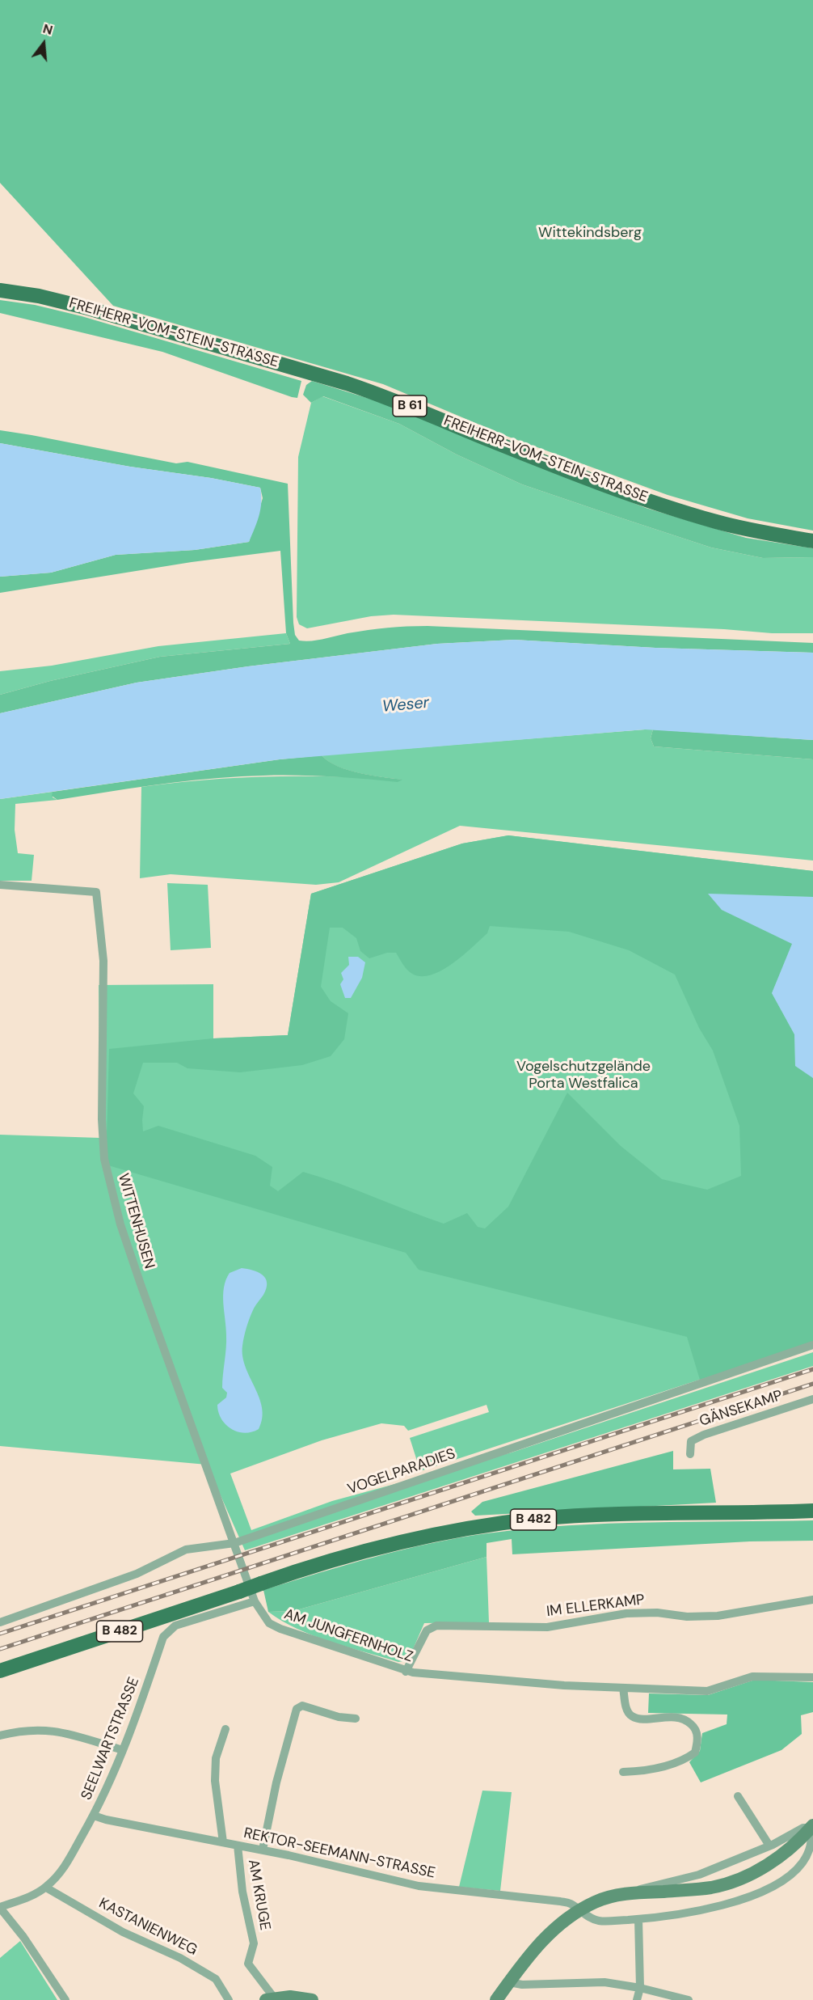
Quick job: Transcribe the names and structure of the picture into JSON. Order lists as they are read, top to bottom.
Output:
{
  "streets": {
    "main road": ["FREIHERR-VOM-STEIN-STRASSE", "B 61", "B 482"],
    "street": [
      "WITTENHUSEN",
      "GÄNSEKAMP",
      "VOGELPARADIES",
      "IM ELLERKAMP",
      "AM JUNGFERNHOLZ",
      "SEELWARTSTRASSE",
      "REKTOR-SEEMANN-STRASSE",
      "AM KRUGE",
      "KASTANIENWEG"
    ]
  },
  "crossings": [
    ["WITTENHUSEN", "VOGELPARADIES"],
    ["WITTENHUSEN", "AM JUNGFERNHOLZ"],
    ["VOGELPARADIES", "AM JUNGFERNHOLZ"],
    ["IM ELLERKAMP", "AM JUNGFERNHOLZ"],
    ["AM JUNGFERNHOLZ", "SEELWARTSTRASSE"],
    ["SEELWARTSTRASSE", "REKTOR-SEEMANN-STRASSE"],
    ["SEELWARTSTRASSE", "KASTANIENWEG"],
    ["REKTOR-SEEMANN-STRASSE", "AM KRUGE"]
  ],
  "water": ["Weser"],
  "parks": ["Wittekindsberg", "Vogelschutzgelände Porta Westfalica"],
  "north": "top"
}
